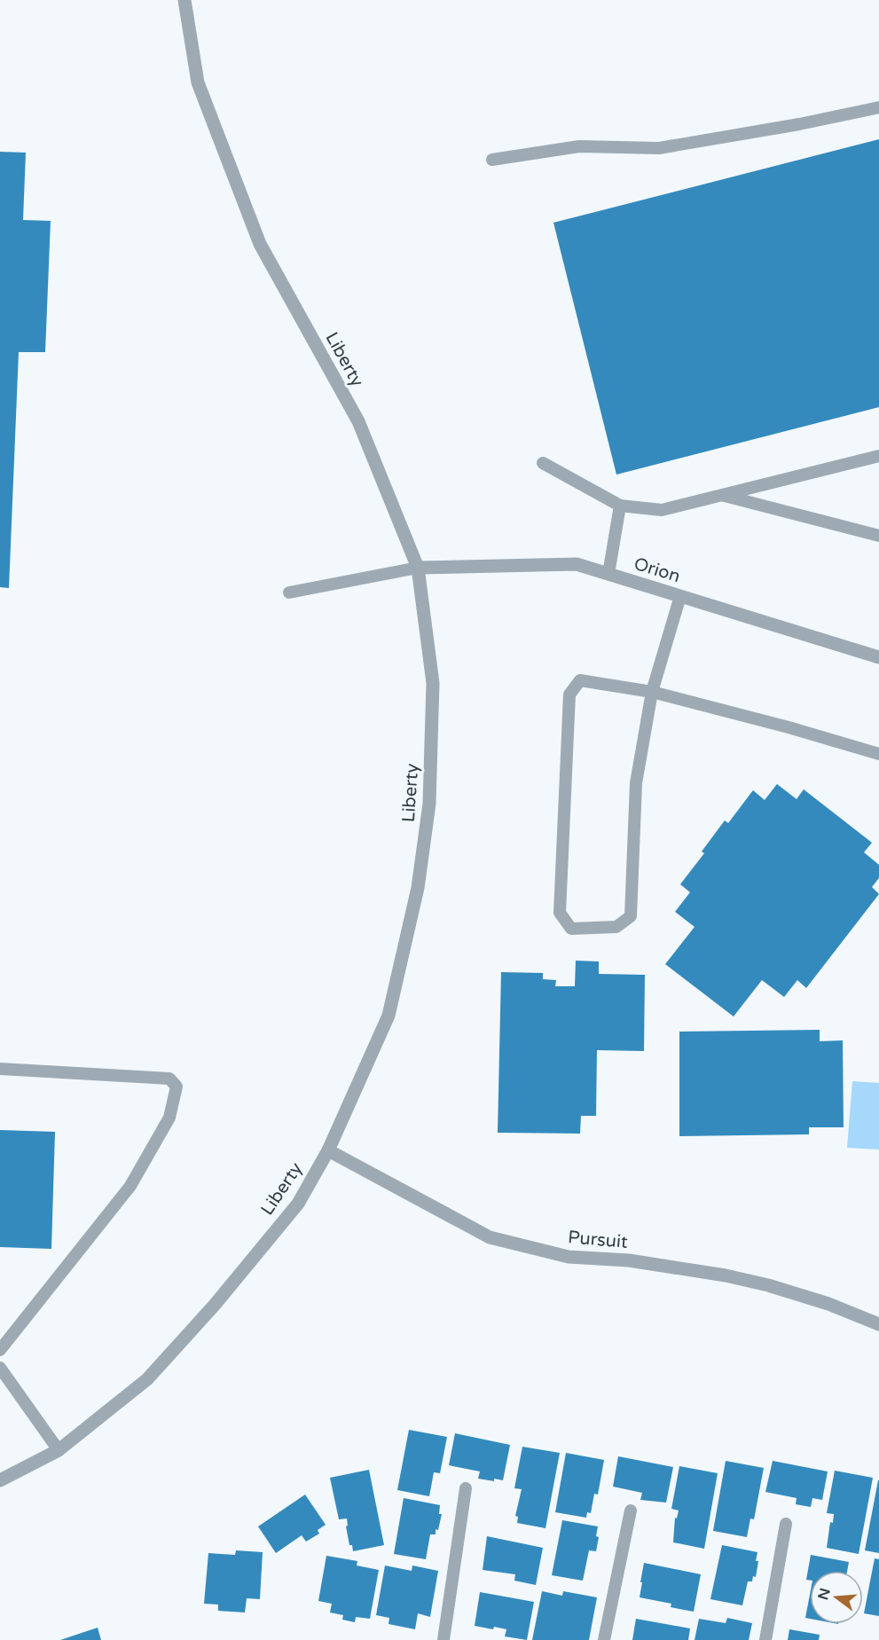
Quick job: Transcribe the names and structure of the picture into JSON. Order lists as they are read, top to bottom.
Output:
{
  "streets": {
    "street": ["Liberty", "Orion", "Pursuit"]
  },
  "crossings": [
    ["Liberty", "Orion"],
    ["Liberty", "Pursuit"]
  ],
  "north": "left"
}
